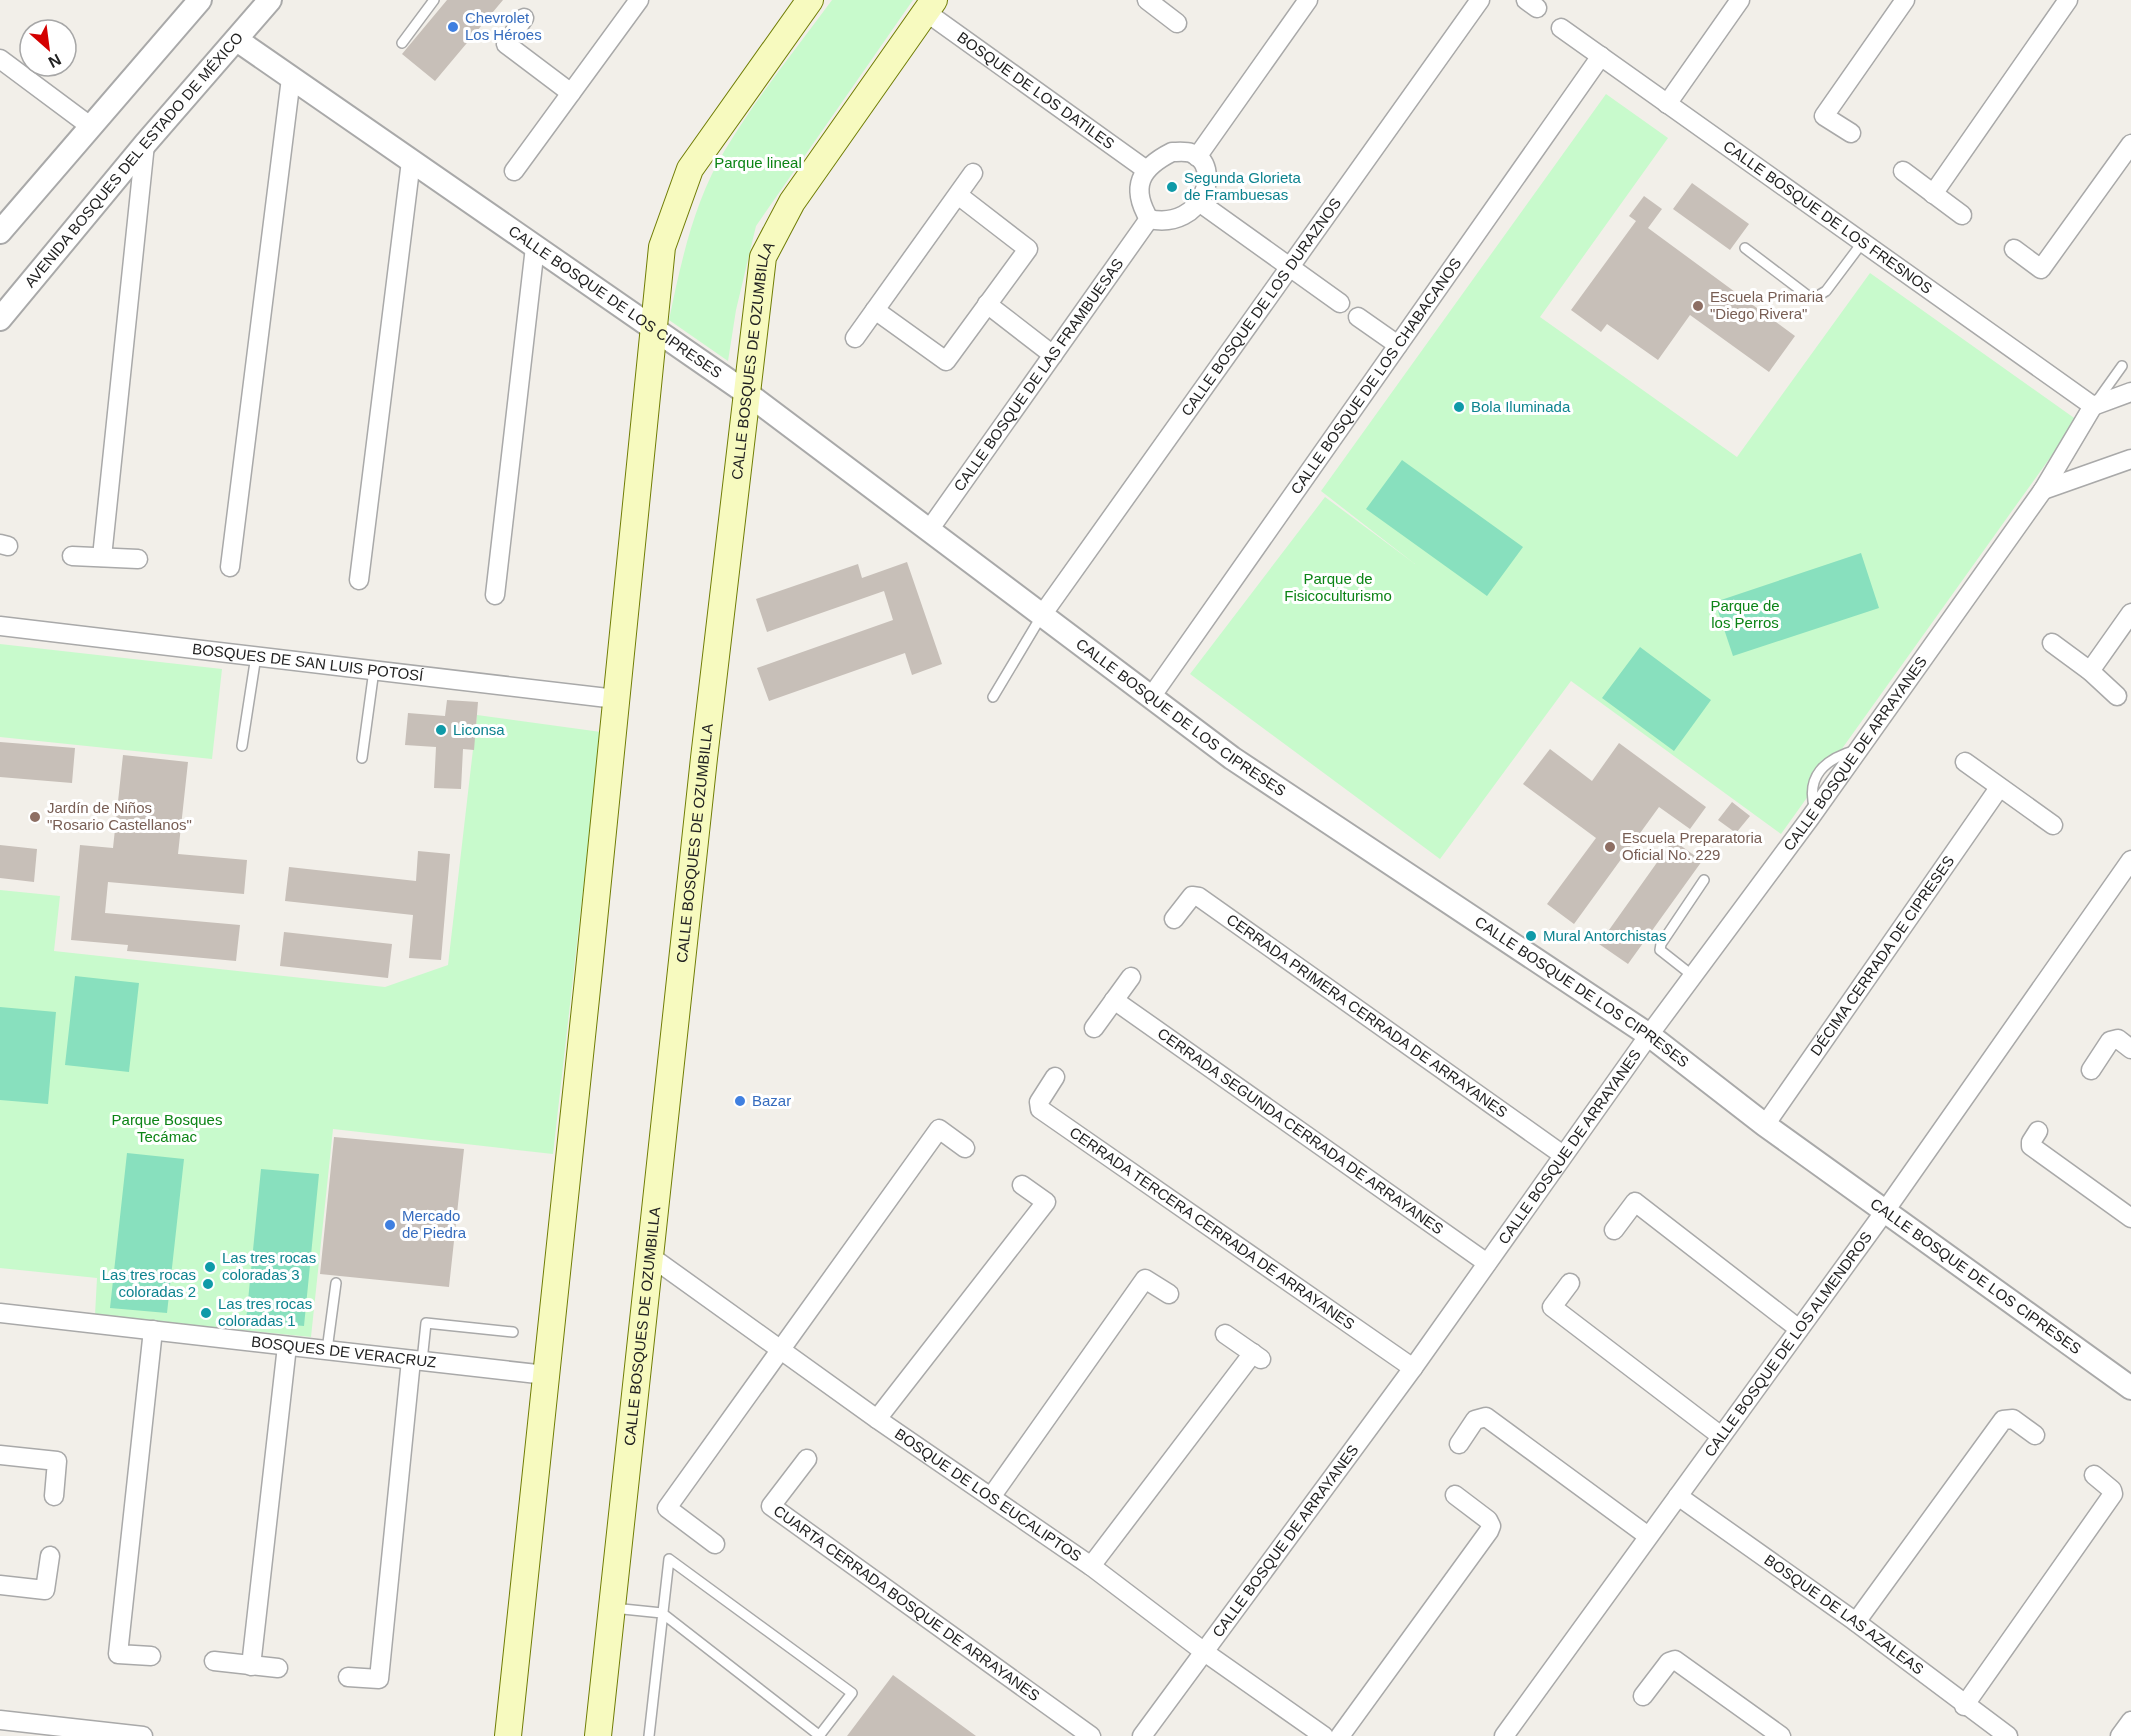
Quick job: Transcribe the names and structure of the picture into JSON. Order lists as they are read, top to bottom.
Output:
{
  "streets": {
    "main road": ["CALLE BOSQUES DE OZUMBILLA"],
    "street": [
      "BOSQUE DE LOS DATILES",
      "AVENIDA BOSQUES DEL ESTADO DE MÉXICO",
      "CALLE BOSQUE DE LOS FRESNOS",
      "CALLE BOSQUE DE LOS CIPRESES",
      "CALLE BOSQUE DE LOS DURAZNOS",
      "CALLE BOSQUE DE LAS FRAMBUESAS",
      "CALLE BOSQUE DE LOS CHABACANOS",
      "BOSQUES DE SAN LUIS POTOSÍ",
      "CALLE BOSQUE DE ARRAYANES",
      "DÉCIMA CERRADA DE CIPRESES",
      "CERRADA PRIMERA CERRADA DE ARRAYANES",
      "CERRADA SEGUNDA CERRADA DE ARRAYANES",
      "CERRADA TERCERA CERRADA DE ARRAYANES",
      "CALLE BOSQUE DE LOS ALMENDROS",
      "BOSQUES DE VERACRUZ",
      "BOSQUE DE LOS EUCALIPTOS",
      "CUARTA CERRADA BOSQUE DE ARRAYANES",
      "BOSQUE DE LAS AZALEAS"
    ]
  },
  "crossings": [
    ["BOSQUE DE LOS DATILES", "CALLE BOSQUES DE OZUMBILLA"],
    ["BOSQUE DE LOS DATILES", "CALLE BOSQUE DE LAS FRAMBUESAS"],
    ["AVENIDA BOSQUES DEL ESTADO DE MÉXICO", "CALLE BOSQUE DE LOS CIPRESES"],
    ["CALLE BOSQUE DE LOS FRESNOS", "CALLE BOSQUE DE LOS CHABACANOS"],
    ["CALLE BOSQUE DE LOS FRESNOS", "CALLE BOSQUE DE ARRAYANES"],
    ["CALLE BOSQUE DE LOS CIPRESES", "CALLE BOSQUE DE LOS DURAZNOS"],
    ["CALLE BOSQUE DE LOS CIPRESES", "CALLE BOSQUES DE OZUMBILLA"],
    ["CALLE BOSQUE DE LOS CIPRESES", "CALLE BOSQUE DE LAS FRAMBUESAS"],
    ["CALLE BOSQUE DE LOS CIPRESES", "CALLE BOSQUE DE LOS CHABACANOS"],
    ["CALLE BOSQUE DE LOS CIPRESES", "CALLE BOSQUE DE ARRAYANES"],
    ["CALLE BOSQUE DE LOS CIPRESES", "DÉCIMA CERRADA DE CIPRESES"],
    ["CALLE BOSQUE DE LOS CIPRESES", "CALLE BOSQUE DE LOS ALMENDROS"],
    ["CALLE BOSQUES DE OZUMBILLA", "BOSQUE DE LOS EUCALIPTOS"],
    ["CALLE BOSQUE DE ARRAYANES", "CERRADA PRIMERA CERRADA DE ARRAYANES"],
    ["CALLE BOSQUE DE ARRAYANES", "CERRADA SEGUNDA CERRADA DE ARRAYANES"],
    ["CALLE BOSQUE DE ARRAYANES", "CERRADA TERCERA CERRADA DE ARRAYANES"],
    ["CALLE BOSQUE DE ARRAYANES", "BOSQUE DE LOS EUCALIPTOS"],
    ["CALLE BOSQUE DE LOS ALMENDROS", "BOSQUE DE LAS AZALEAS"]
  ],
  "parks": [
    "Parque lineal",
    "Parque de Fisicoculturismo",
    "Parque de los Perros",
    "Parque Bosques Tecámac"
  ],
  "places": [
    "Chevrolet Los Héroes",
    "Segunda Glorieta de Frambuesas",
    "Escuela Primaria \"Diego Rivera\"",
    "Bola Iluminada",
    "Liconsa",
    "Jardín de Niños \"Rosario Castellanos\"",
    "Escuela Preparatoria Oficial No. 229",
    "Mural Antorchistas",
    "Bazar",
    "Mercado de Piedra",
    "Las tres rocas coloradas 3",
    "Las tres rocas coloradas 2",
    "Las tres rocas coloradas 1"
  ],
  "north": "bottom right"
}
